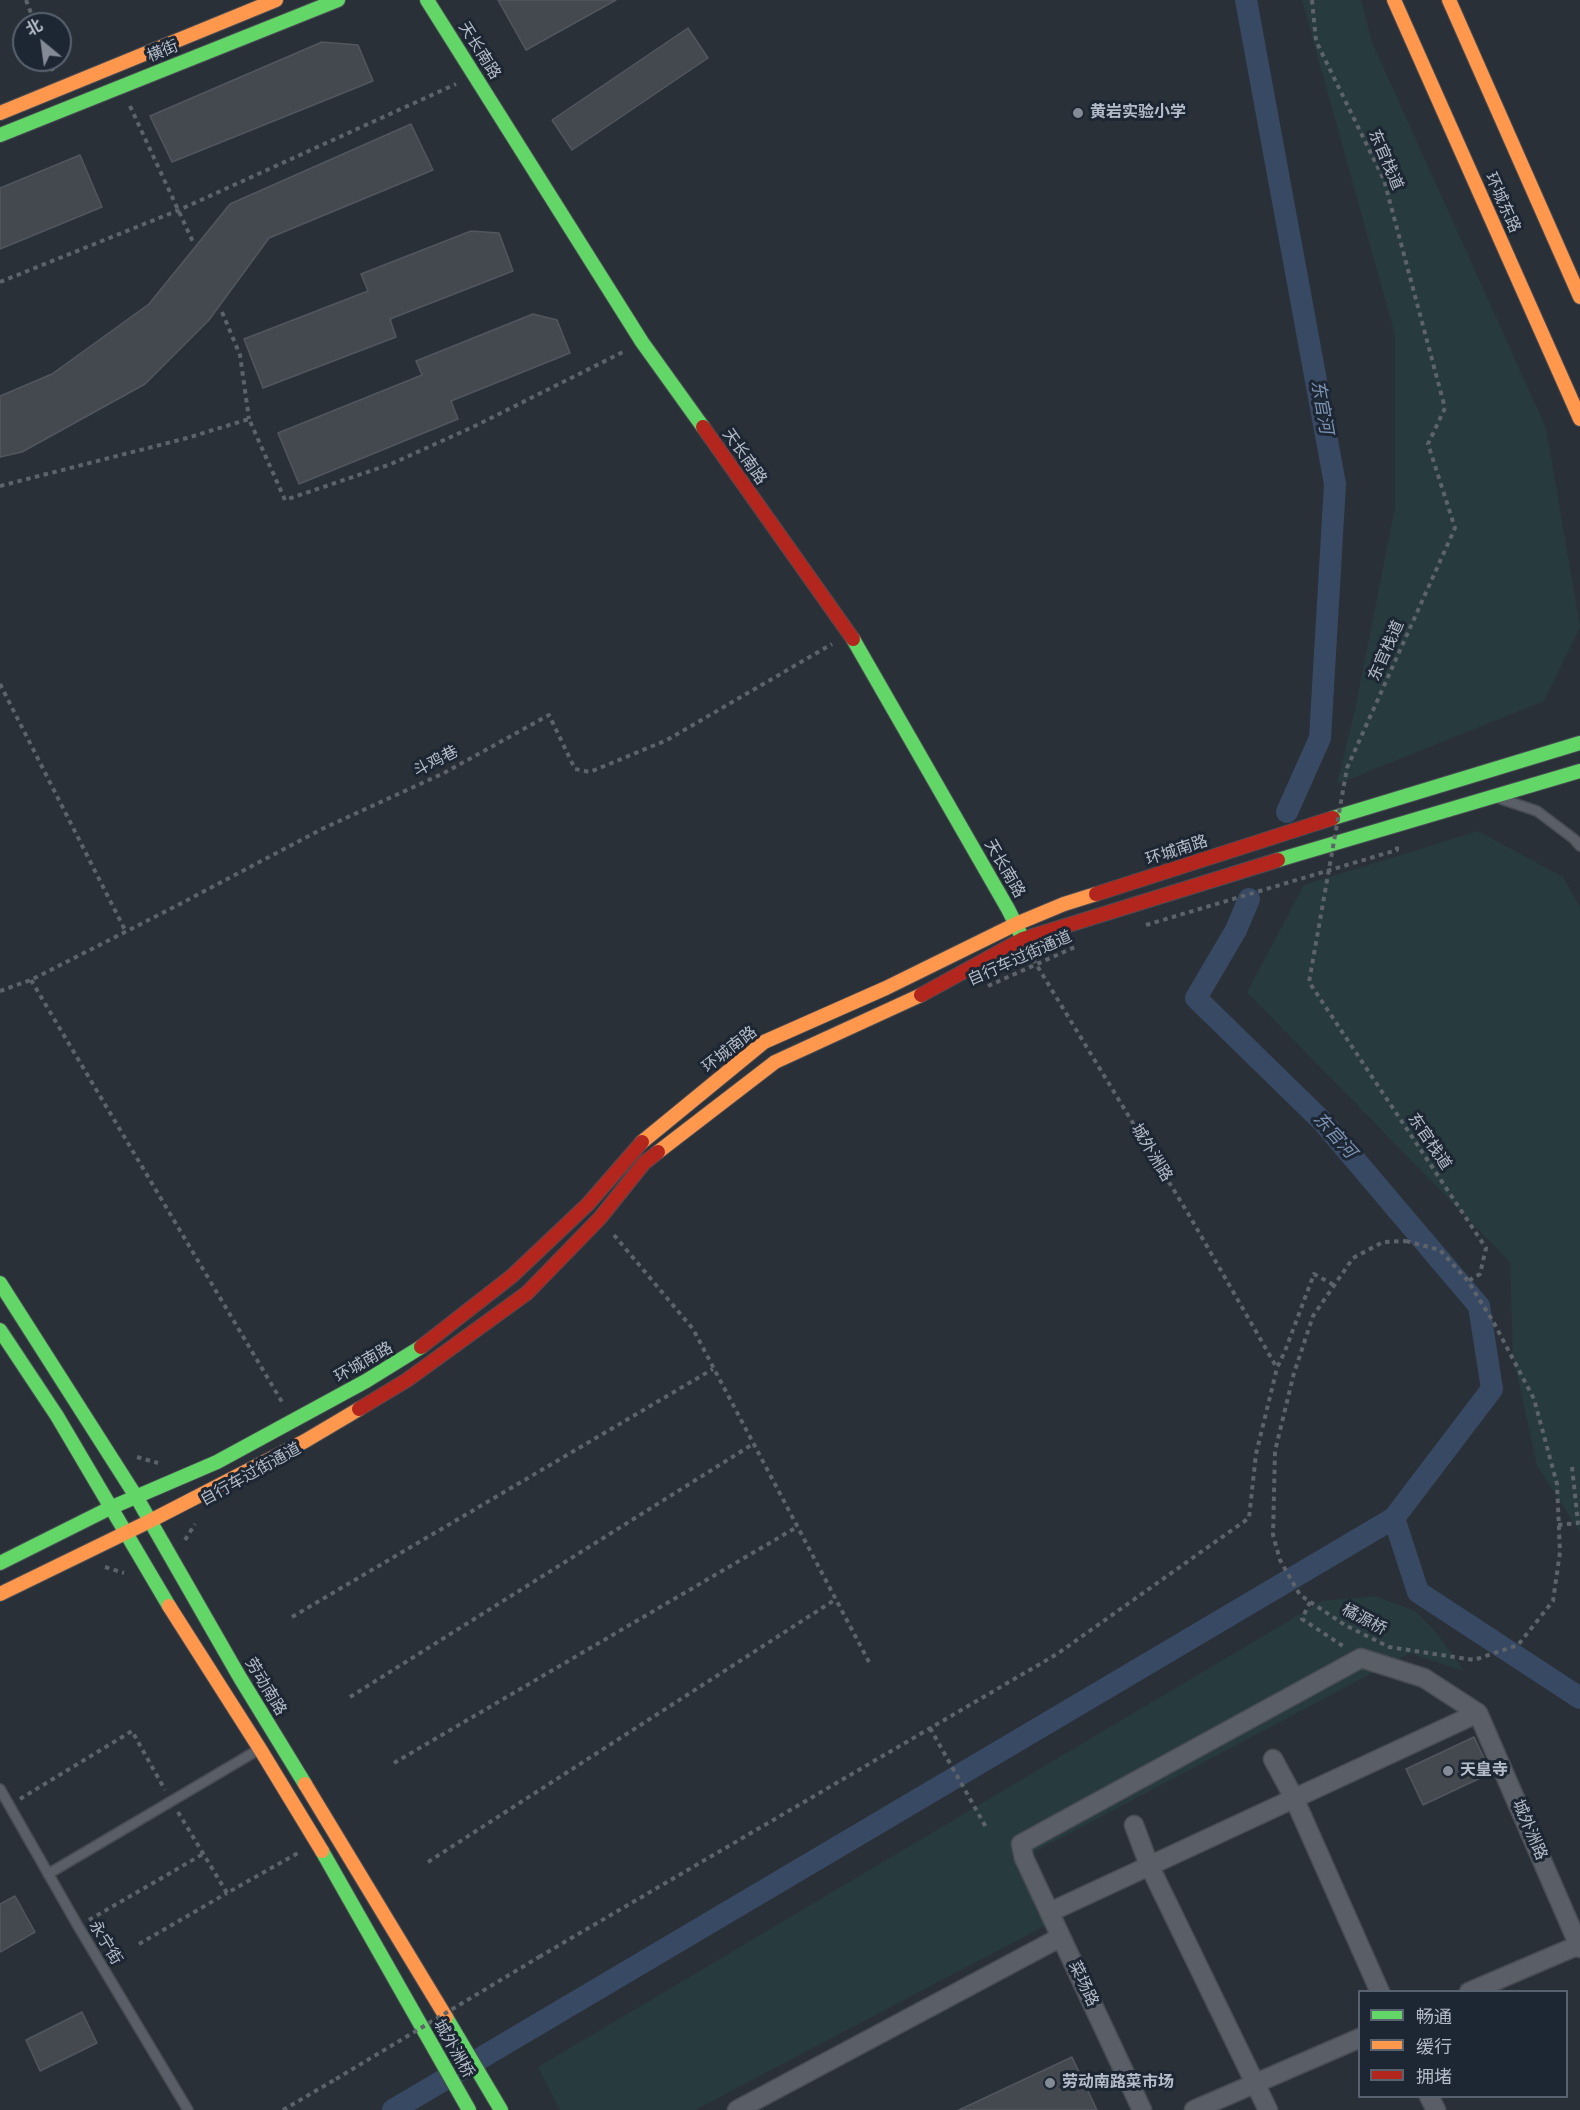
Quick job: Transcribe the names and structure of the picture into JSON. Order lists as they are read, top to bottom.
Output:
{
  "streets": {
    "main road": [
      "天长南路",
      "横街",
      "环城东路",
      "环城南路",
      "劳动南路",
      "城外洲桥"
    ],
    "street": ["城外洲路", "菜场路"],
    "lane": ["永宁街"],
    "path": [
      "东官栈道",
      "斗鸡巷",
      "自行车过街通道",
      "橘源桥"
    ]
  },
  "crossings": [
    ["天长南路", "斗鸡巷"],
    ["天长南路", "环城南路"],
    ["天长南路", "城外洲路"],
    ["东官栈道", "橘源桥"],
    ["环城南路", "劳动南路"],
    ["自行车过街通道", "城外洲路"]
  ],
  "water": ["东官河"],
  "places": ["黄岩实验小学", "天皇寺", "劳动南路菜市场"],
  "legend": ["畅通", "缓行", "拥堵"],
  "north": "top left"
}
